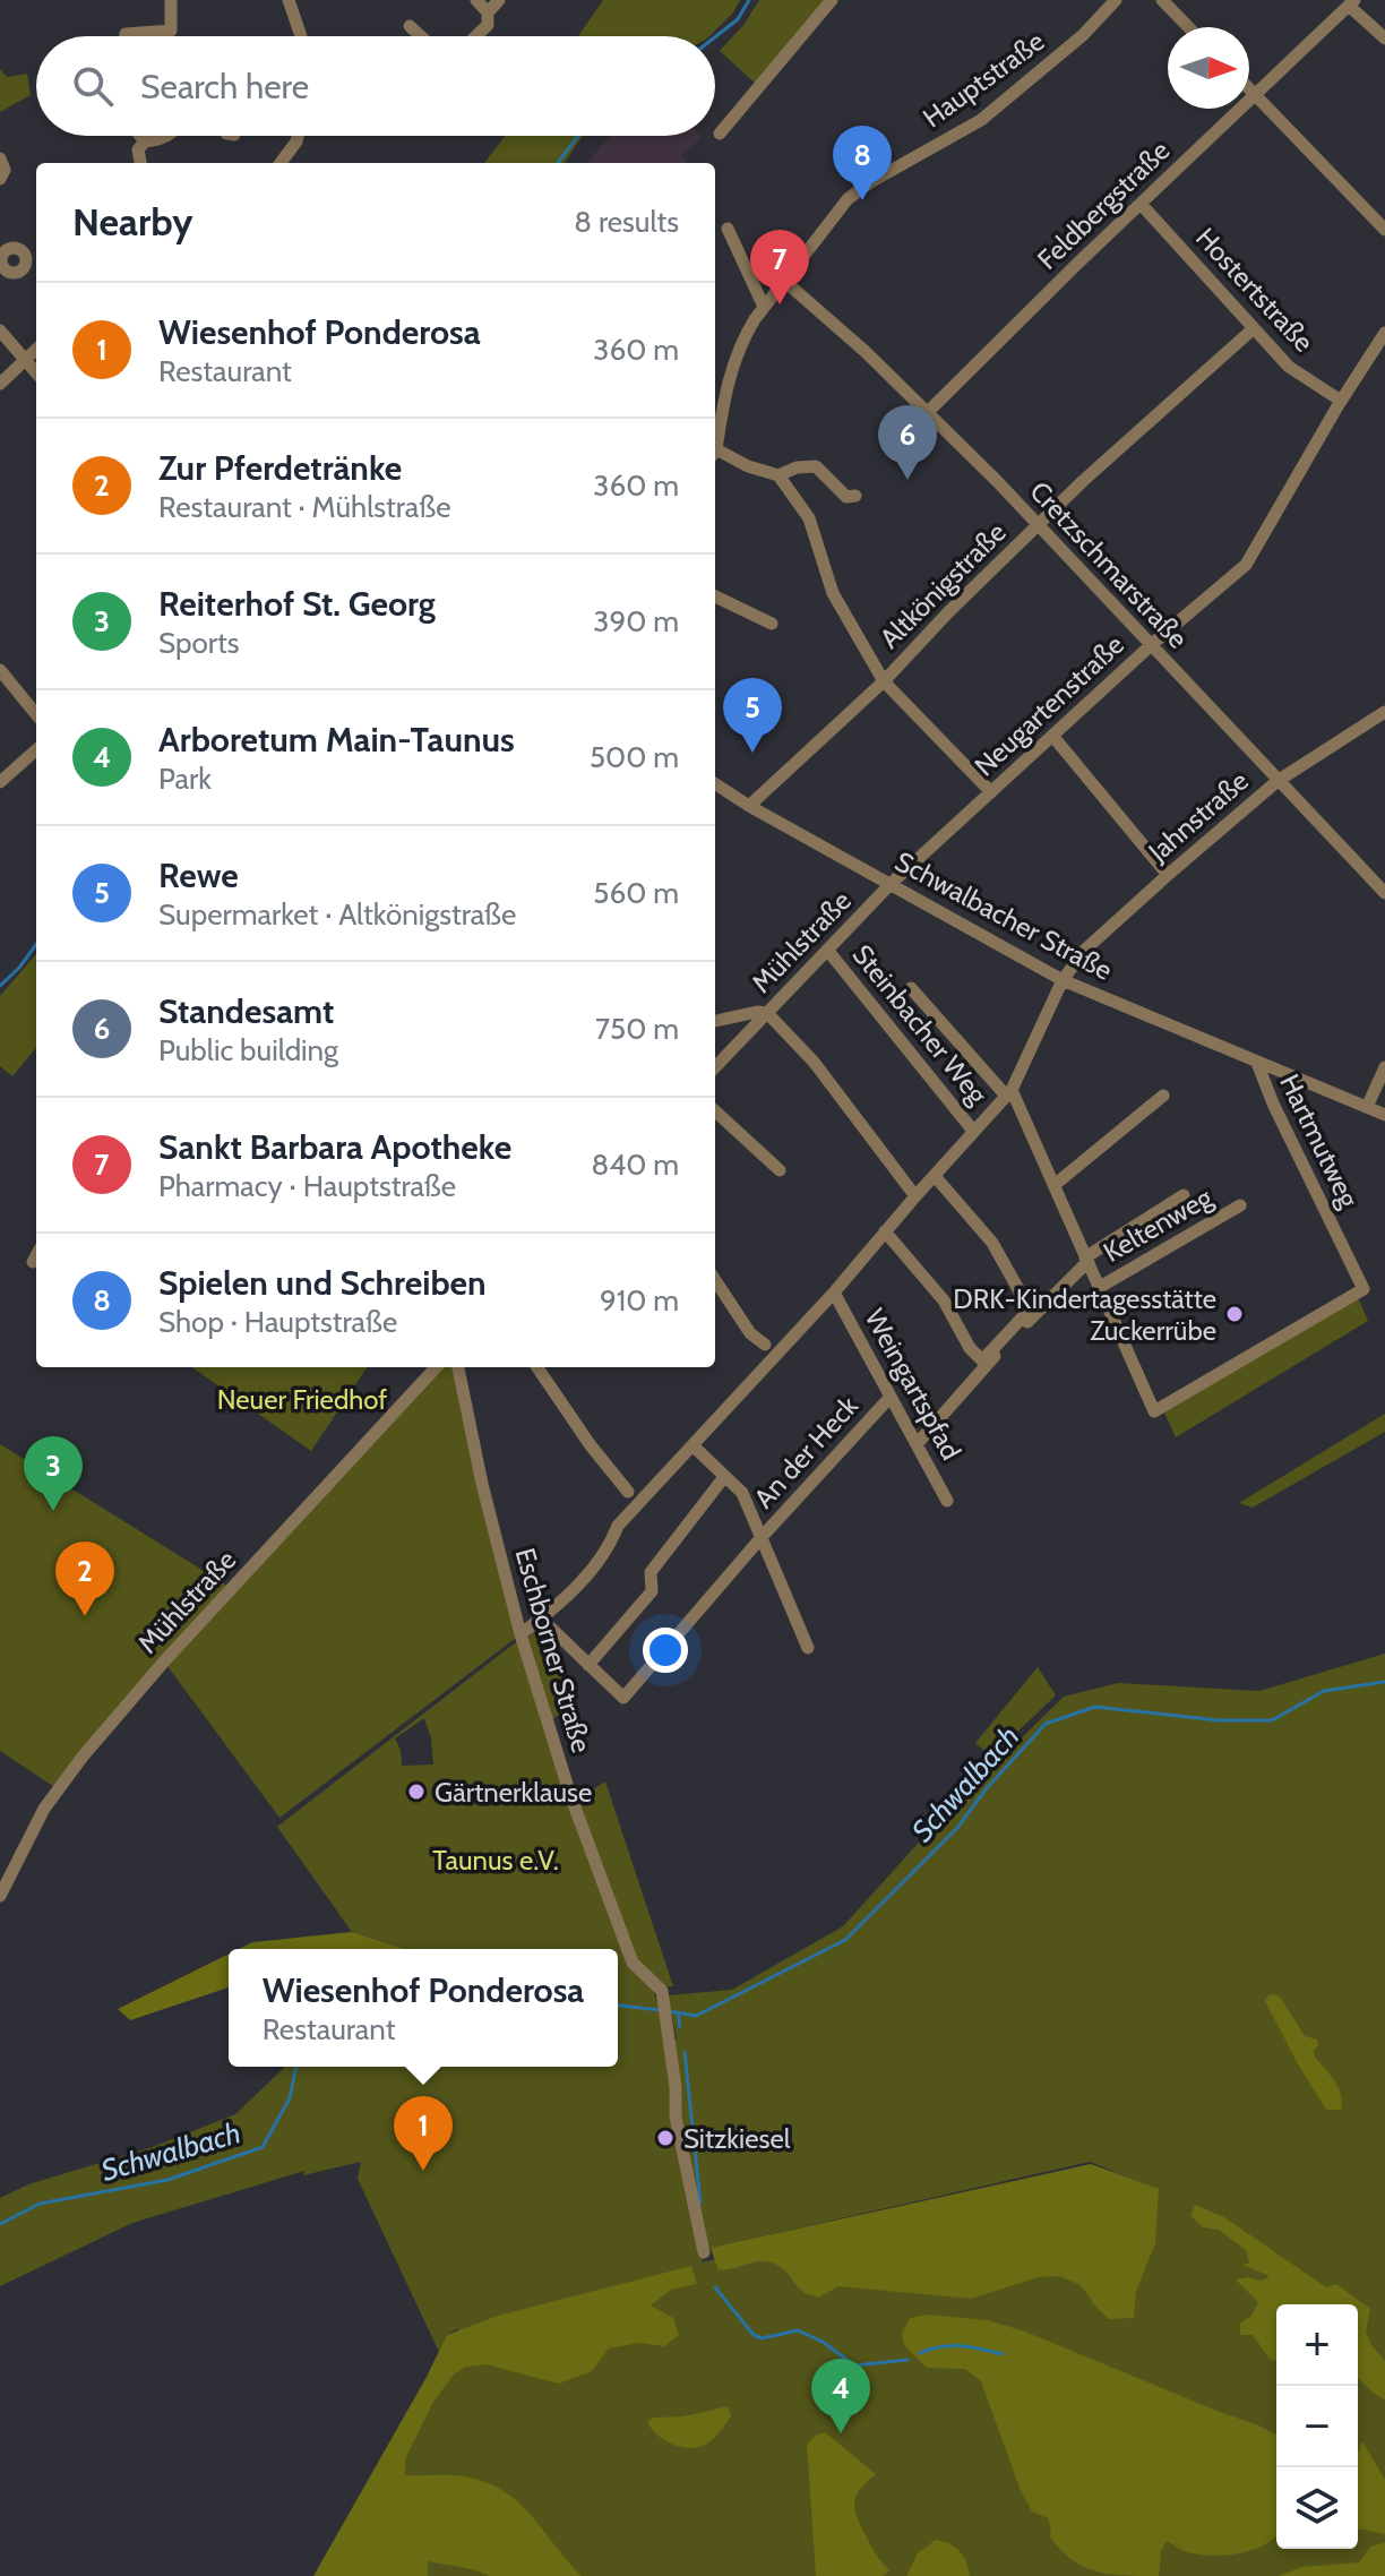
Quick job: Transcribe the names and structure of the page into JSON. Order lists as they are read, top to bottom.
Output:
{
  "streets": {
    "street": [
      "Hauptstraße",
      "Feldbergstraße",
      "Hostertstraße",
      "Cretzschmarstraße",
      "Altkönigstraße",
      "Neugartenstraße",
      "Jahnstraße",
      "Schwalbacher Straße",
      "Mühlstraße",
      "Steinbacher Weg",
      "Hartmutweg",
      "Keltenweg",
      "Weingartspfad",
      "An der Heck",
      "Eschborner Straße"
    ]
  },
  "crossings": [
    ["Hauptstraße", "Cretzschmarstraße"],
    ["Feldbergstraße", "Hostertstraße"],
    ["Feldbergstraße", "Cretzschmarstraße"],
    ["Hostertstraße", "Altkönigstraße"],
    ["Hostertstraße", "Neugartenstraße"],
    ["Cretzschmarstraße", "Altkönigstraße"],
    ["Cretzschmarstraße", "Neugartenstraße"],
    ["Cretzschmarstraße", "Jahnstraße"],
    ["Altkönigstraße", "Schwalbacher Straße"],
    ["Neugartenstraße", "Schwalbacher Straße"],
    ["Neugartenstraße", "Mühlstraße"],
    ["Jahnstraße", "Schwalbacher Straße"],
    ["Jahnstraße", "Steinbacher Weg"],
    ["Jahnstraße", "Keltenweg"],
    ["Jahnstraße", "Weingartspfad"],
    ["Jahnstraße", "An der Heck"],
    ["Jahnstraße", "Eschborner Straße"],
    ["Schwalbacher Straße", "Mühlstraße"],
    ["Schwalbacher Straße", "Hartmutweg"],
    ["Mühlstraße", "Steinbacher Weg"],
    ["Hartmutweg", "Keltenweg"],
    ["Weingartspfad", "An der Heck"]
  ],
  "water": ["Schwalbach"],
  "parks": ["Neuer Friedhof", "Taunus e.V."],
  "places": ["DRK-Kindertagesstätte Zuckerrübe", "Gärtnerklause", "Sitzkiesel"],
  "north": "right",
  "page": {
    "search": "Search here",
    "pins": [
      "8",
      "7",
      "6",
      "5",
      "3",
      "2",
      "1",
      "4"
    ],
    "heading": ["Nearby", "8 results"],
    "list": [
      {
        "mark": "1",
        "name": "Wiesenhof Ponderosa",
        "note": "Restaurant",
        "value": "360 m"
      },
      {
        "mark": "2",
        "name": "Zur Pferdetränke",
        "note": "Restaurant · Mühlstraße",
        "value": "360 m"
      },
      {
        "mark": "3",
        "name": "Reiterhof St. Georg",
        "note": "Sports",
        "value": "390 m"
      },
      {
        "mark": "4",
        "name": "Arboretum Main-Taunus",
        "note": "Park",
        "value": "500 m"
      },
      {
        "mark": "5",
        "name": "Rewe",
        "note": "Supermarket · Altkönigstraße",
        "value": "560 m"
      },
      {
        "mark": "6",
        "name": "Standesamt",
        "note": "Public building",
        "value": "750 m"
      },
      {
        "mark": "7",
        "name": "Sankt Barbara Apotheke",
        "note": "Pharmacy · Hauptstraße",
        "value": "840 m"
      },
      {
        "mark": "8",
        "name": "Spielen und Schreiben",
        "note": "Shop · Hauptstraße",
        "value": "910 m"
      }
    ],
    "popup": ["Wiesenhof Ponderosa", "Restaurant"],
    "map_buttons": ["+", "−"]
  }
}
